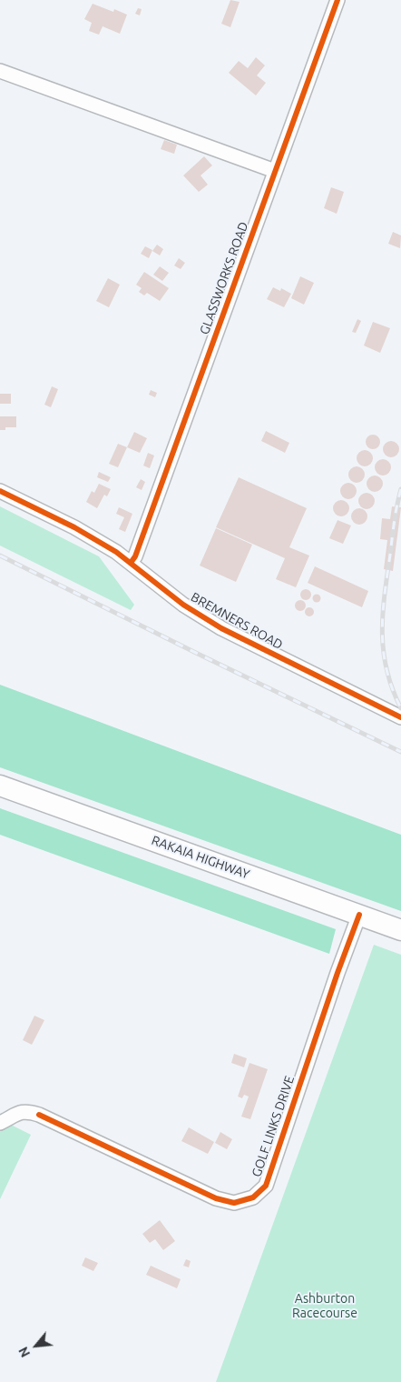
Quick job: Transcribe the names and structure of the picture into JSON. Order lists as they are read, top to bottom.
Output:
{
  "streets": {
    "highway": ["RAKAIA HIGHWAY"],
    "street": ["GLASSWORKS ROAD", "BREMNERS ROAD", "GOLF LINKS DRIVE"]
  },
  "crossings": [
    ["GLASSWORKS ROAD", "BREMNERS ROAD"],
    ["RAKAIA HIGHWAY", "GOLF LINKS DRIVE"]
  ],
  "parks": ["Ashburton Racecourse"],
  "north": "bottom left"
}
